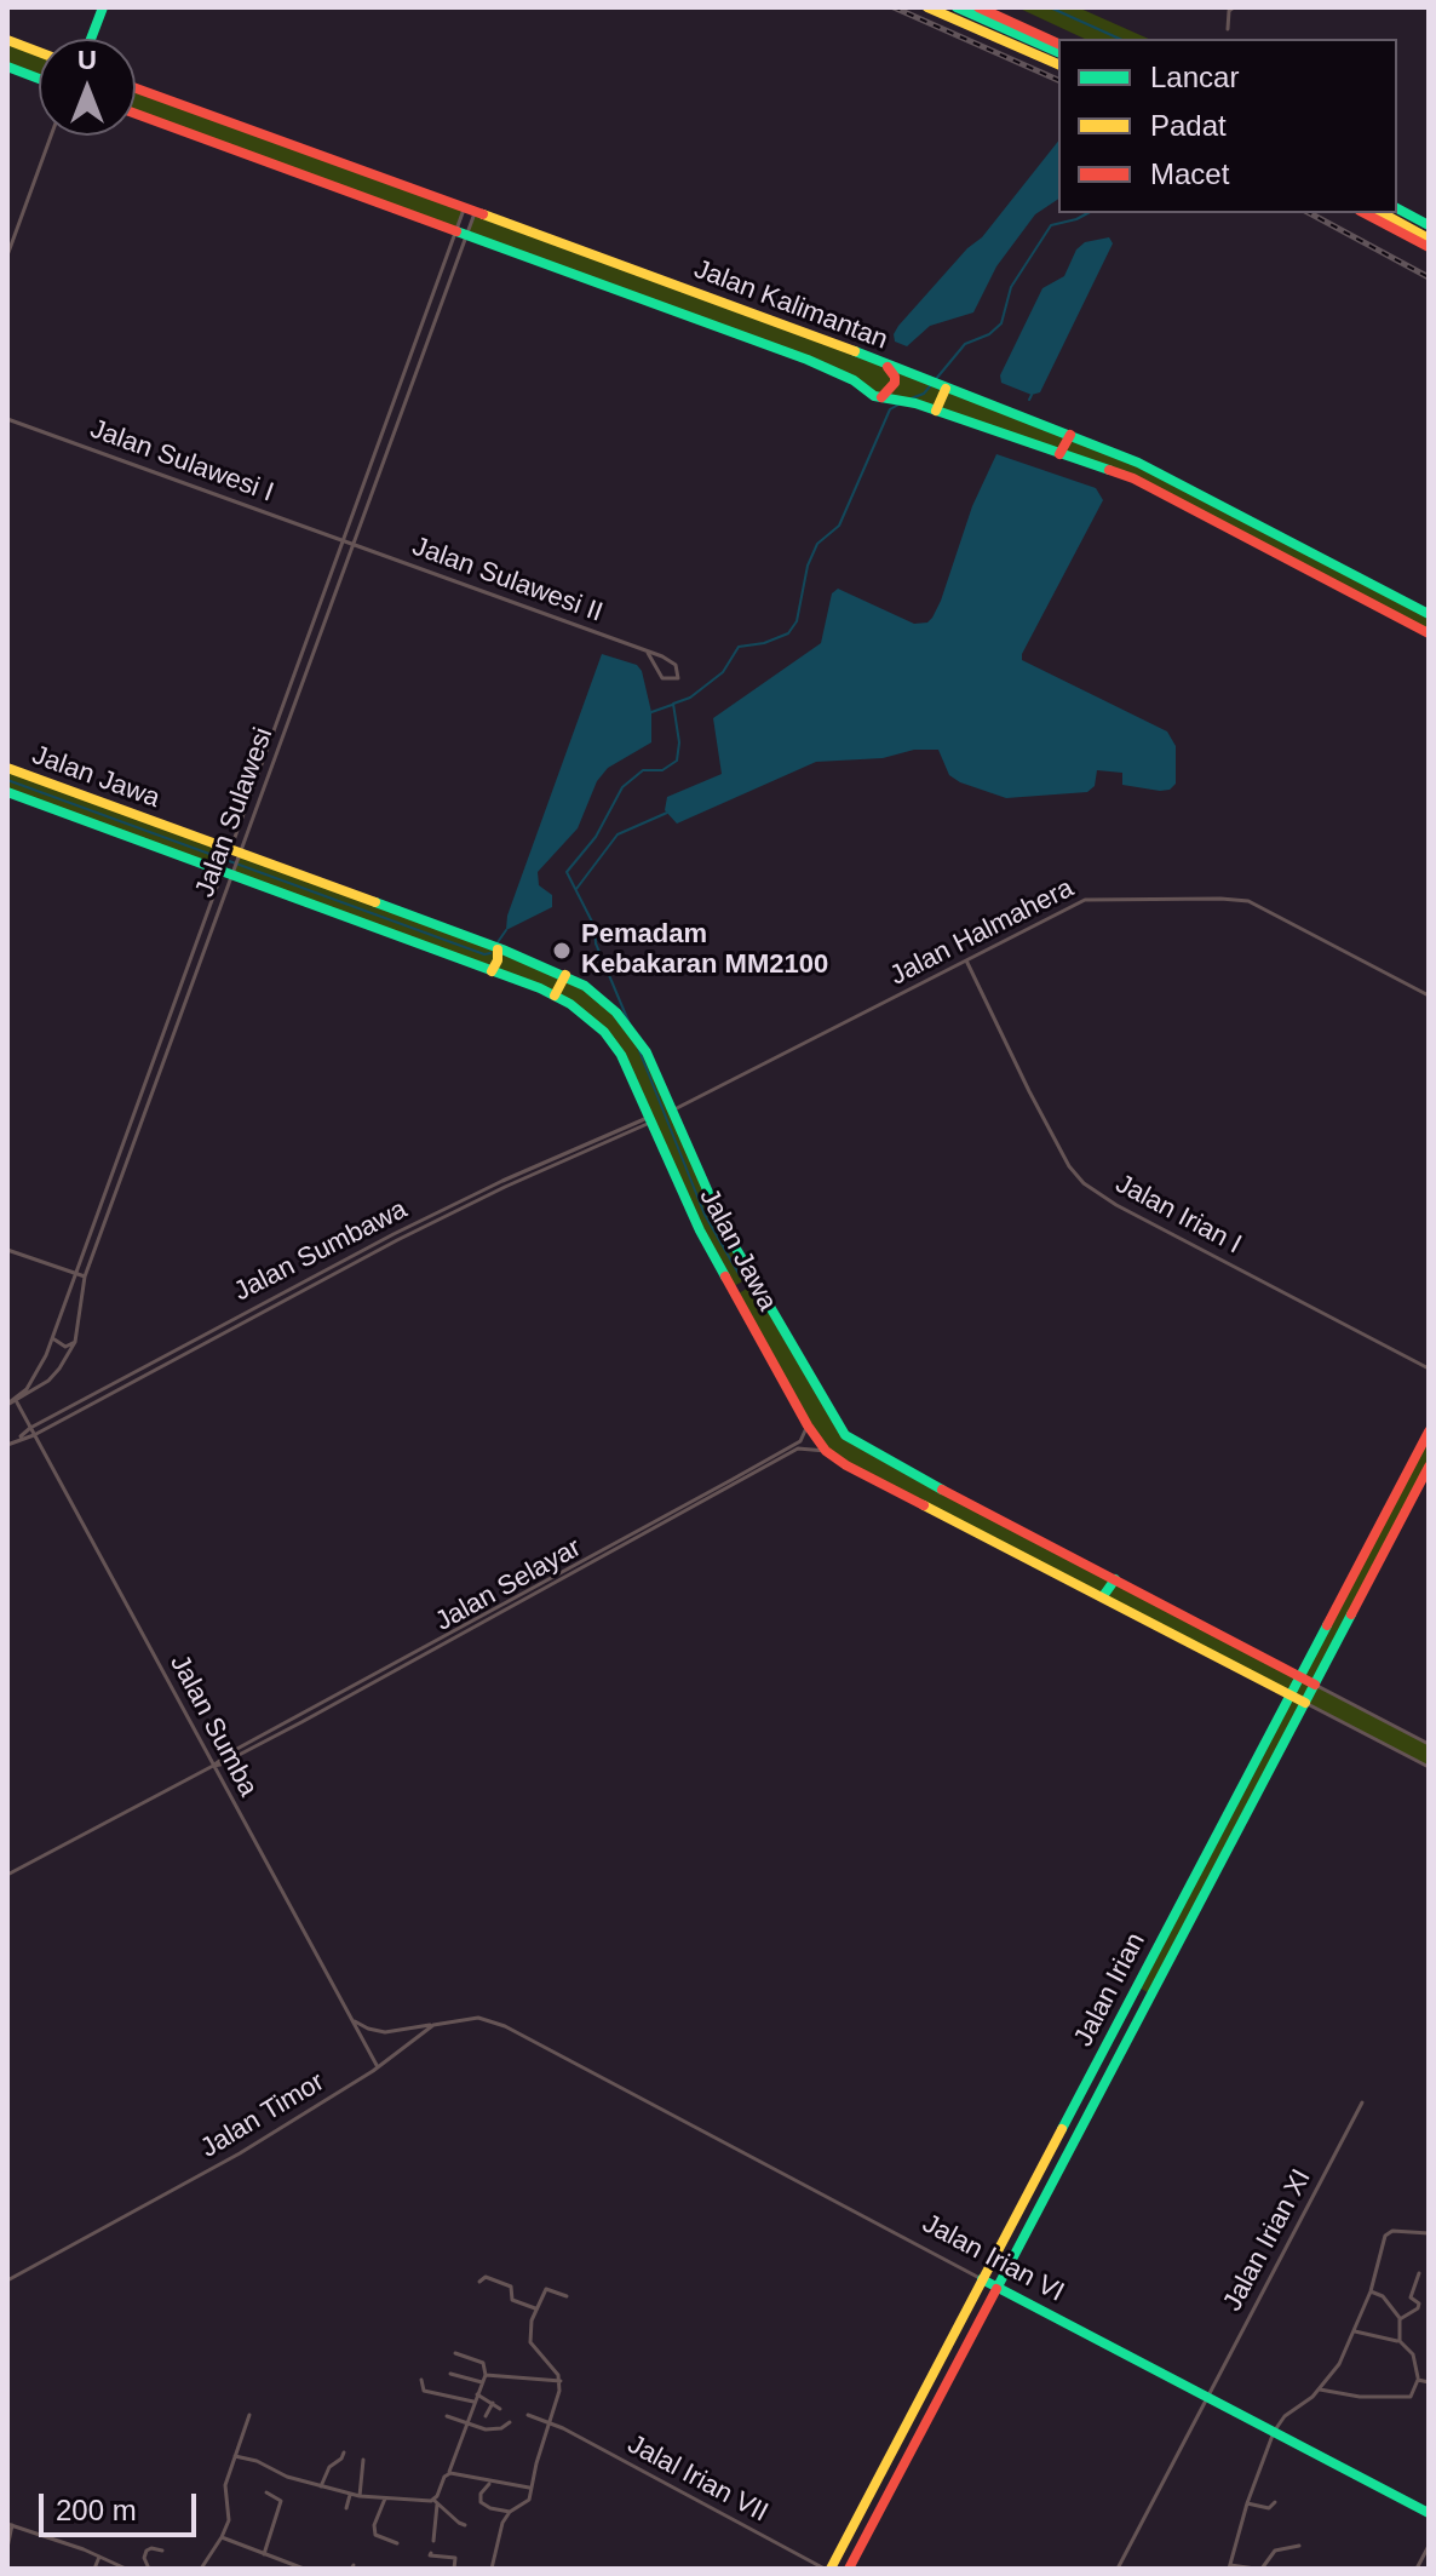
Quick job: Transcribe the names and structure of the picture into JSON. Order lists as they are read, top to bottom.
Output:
{
  "streets": {
    "main road": [
      "Jalan Kalimantan",
      "Jalan Jawa",
      "Jalan Irian",
      "Jalan Irian VI"
    ],
    "street": [
      "Jalan Sulawesi I",
      "Jalan Sulawesi II",
      "Jalan Sulawesi",
      "Jalan Halmahera",
      "Jalan Irian I",
      "Jalan Sumbawa",
      "Jalan Selayar",
      "Jalan Sumba",
      "Jalan Timor",
      "Jalan Irian XI",
      "Jalal Irian VII"
    ]
  },
  "crossings": [
    ["Jalan Kalimantan", "Jalan Sulawesi"],
    ["Jalan Sulawesi I", "Jalan Sulawesi II"],
    ["Jalan Sulawesi I", "Jalan Sulawesi"],
    ["Jalan Sulawesi II", "Jalan Sulawesi"],
    ["Jalan Jawa", "Jalan Sulawesi"],
    ["Jalan Jawa", "Jalan Halmahera"],
    ["Jalan Jawa", "Jalan Sumbawa"],
    ["Jalan Jawa", "Jalan Selayar"],
    ["Jalan Jawa", "Jalan Irian"],
    ["Jalan Sulawesi", "Jalan Sumba"],
    ["Jalan Halmahera", "Jalan Irian I"],
    ["Jalan Sumbawa", "Jalan Sumba"],
    ["Jalan Selayar", "Jalan Sumba"],
    ["Jalan Sumba", "Jalan Timor"],
    ["Jalan Irian", "Jalan Irian VI"],
    ["Jalan Irian", "Jalal Irian VII"],
    ["Jalan Timor", "Jalan Irian VI"],
    ["Jalan Irian XI", "Jalan Irian VI"]
  ],
  "places": ["Pemadam Kebakaran MM2100"],
  "legend": ["Lancar", "Padat", "Macet"],
  "scale_bar": "200 m",
  "north": "top"
}
